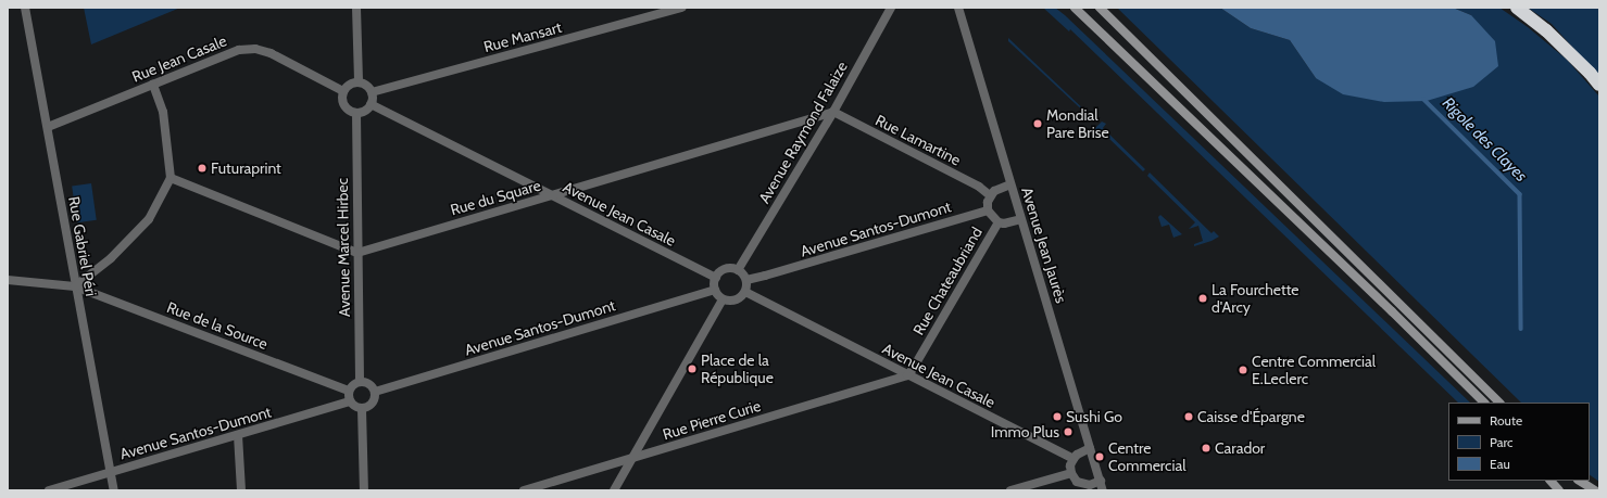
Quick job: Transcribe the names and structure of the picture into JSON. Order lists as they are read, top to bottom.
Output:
{
  "streets": {
    "street": [
      "Rue Mansart",
      "Rue Jean Casale",
      "Avenue Raymond Falaize",
      "Rue Lamartine",
      "Rue du Square",
      "Avenue Jean Casale",
      "Avenue Santos-Dumont",
      "Avenue Jean Jaurès",
      "Rue Gabriel Péri",
      "Avenue Marcel Hirbec",
      "Rue Chateaubriand",
      "Rue de la Source",
      "Rue Pierre Curie"
    ]
  },
  "crossings": [
    ["Rue Mansart", "Rue Jean Casale"],
    ["Rue Mansart", "Avenue Jean Casale"],
    ["Rue Mansart", "Avenue Marcel Hirbec"],
    ["Rue Jean Casale", "Avenue Jean Casale"],
    ["Rue Jean Casale", "Rue Gabriel Péri"],
    ["Rue Jean Casale", "Avenue Marcel Hirbec"],
    ["Avenue Raymond Falaize", "Rue Lamartine"],
    ["Avenue Raymond Falaize", "Rue du Square"],
    ["Avenue Raymond Falaize", "Avenue Jean Casale"],
    ["Avenue Raymond Falaize", "Avenue Santos-Dumont"],
    ["Rue Lamartine", "Rue du Square"],
    ["Rue du Square", "Avenue Jean Casale"],
    ["Rue du Square", "Avenue Marcel Hirbec"],
    ["Avenue Jean Casale", "Avenue Santos-Dumont"],
    ["Avenue Jean Casale", "Avenue Marcel Hirbec"],
    ["Avenue Jean Casale", "Rue Chateaubriand"],
    ["Avenue Jean Casale", "Rue Pierre Curie"],
    ["Avenue Santos-Dumont", "Rue Gabriel Péri"],
    ["Avenue Santos-Dumont", "Avenue Marcel Hirbec"],
    ["Avenue Santos-Dumont", "Rue de la Source"],
    ["Rue Gabriel Péri", "Rue de la Source"],
    ["Avenue Marcel Hirbec", "Rue de la Source"],
    ["Rue Chateaubriand", "Rue Pierre Curie"]
  ],
  "water": ["Rigole des Clayes"],
  "places": [
    "Mondial Pare Brise",
    "Futuraprint",
    "La Fourchette d'Arcy",
    "Place de la République",
    "Centre Commercial E.Leclerc",
    "Sushi Go",
    "Caisse d'Épargne",
    "Immo Plus",
    "Carador",
    "Centre Commercial"
  ],
  "legend": ["Route", "Parc", "Eau"]
}
